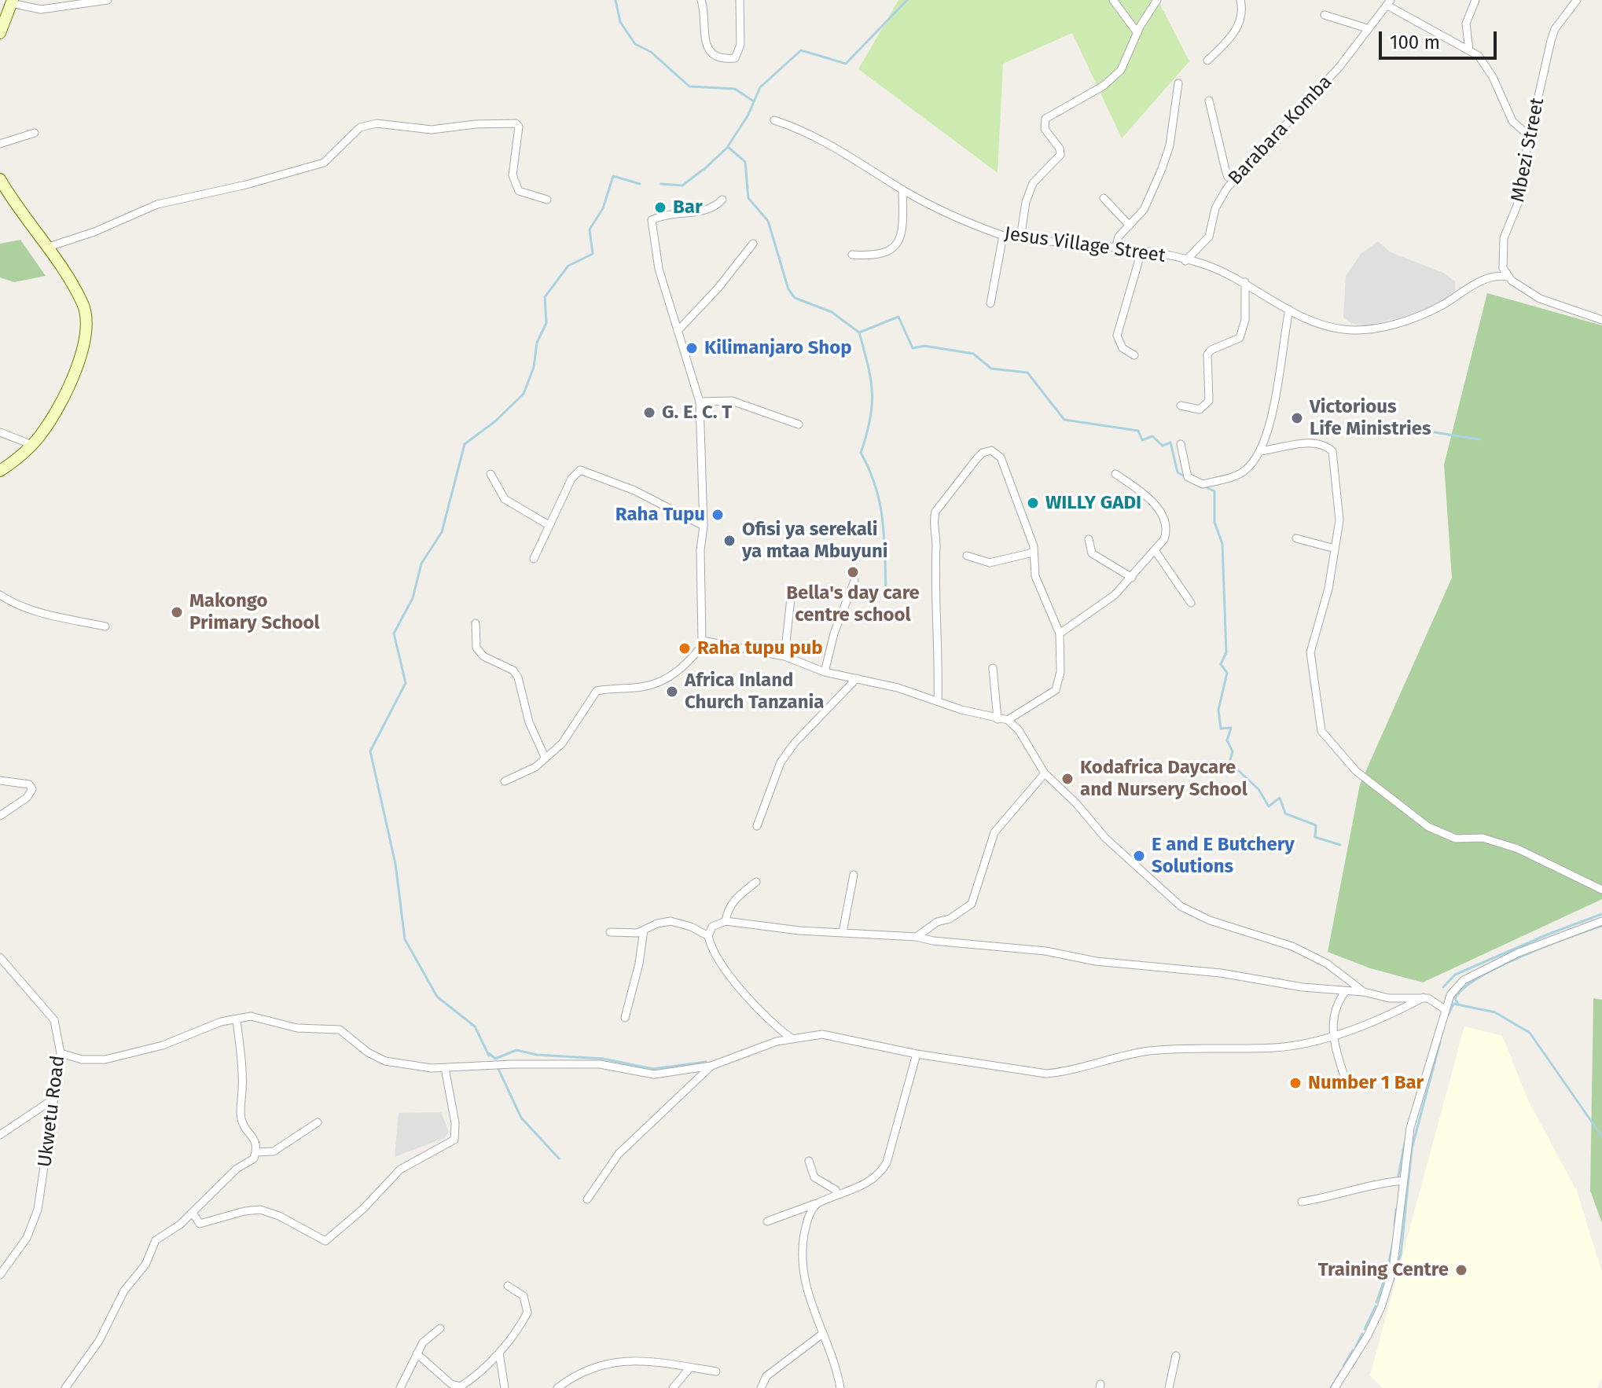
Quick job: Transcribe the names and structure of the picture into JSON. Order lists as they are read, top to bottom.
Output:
{
  "streets": {
    "street": [
      "Barabara Komba",
      "Mbezi Street",
      "Jesus Village Street",
      "Ukwetu Road"
    ]
  },
  "crossings": [
    ["Barabara Komba", "Jesus Village Street"],
    ["Mbezi Street", "Jesus Village Street"]
  ],
  "places": [
    "Bar",
    "Kilimanjaro Shop",
    "G. E. C. T",
    "Victorious Life Ministries",
    "WILLY GADI",
    "Raha Tupu",
    "Ofisi ya serekali ya mtaa Mbuyuni",
    "Bella's day care centre school",
    "Makongo Primary School",
    "Raha tupu pub",
    "Africa Inland Church Tanzania",
    "Kodafrica Daycare and Nursery School",
    "E and E Butchery Solutions",
    "Number 1 Bar",
    "Training Centre"
  ],
  "scale_bar": "100 m"
}
